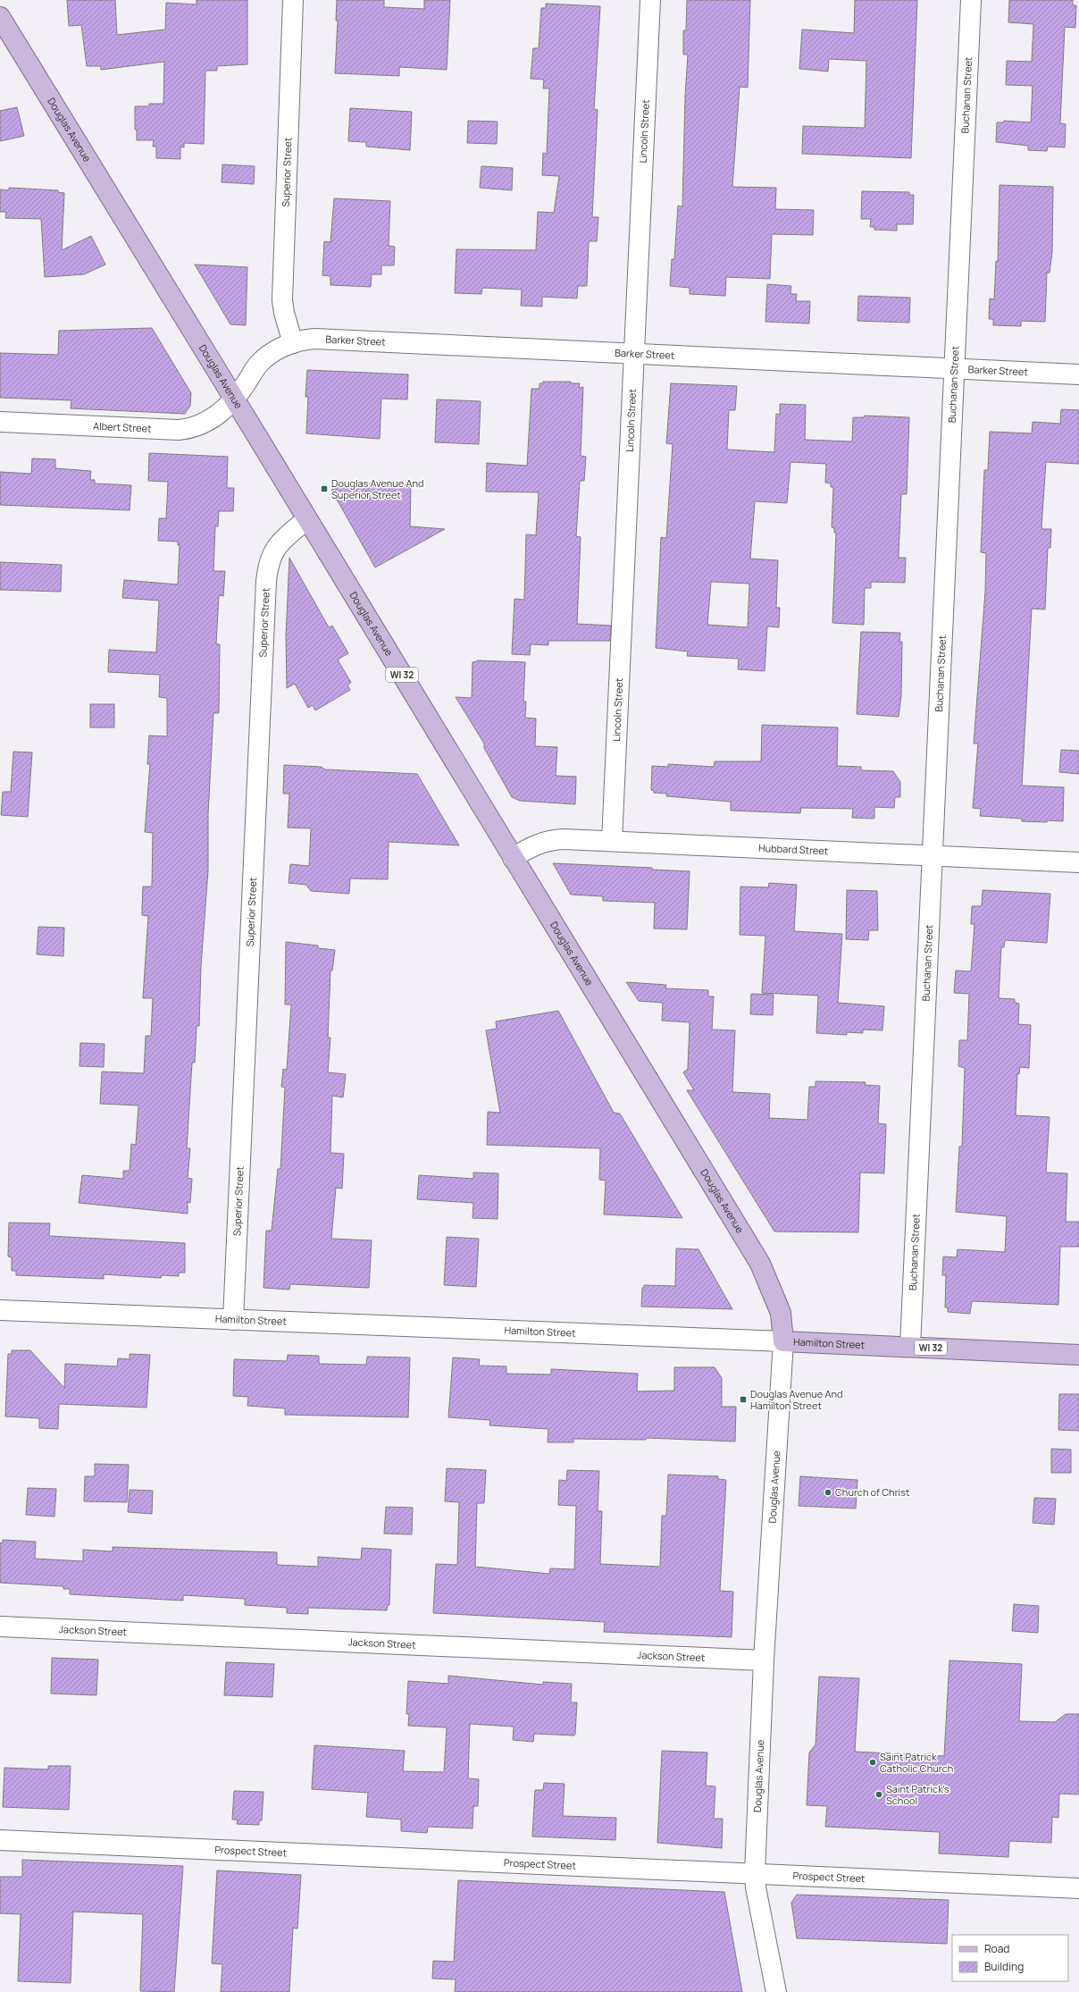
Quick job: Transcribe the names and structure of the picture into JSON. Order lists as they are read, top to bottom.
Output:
{
  "streets": {
    "main road": ["Douglas Avenue", "WI 32", "Hamilton Street"],
    "street": [
      "Buchanan Street",
      "Lincoln Street",
      "Superior Street",
      "Barker Street",
      "Albert Street",
      "Hubbard Street",
      "Jackson Street",
      "Prospect Street"
    ]
  },
  "crossings": [
    ["Buchanan Street", "Barker Street"],
    ["Buchanan Street", "Hubbard Street"],
    ["Buchanan Street", "Hamilton Street"],
    ["Douglas Avenue", "Superior Street"],
    ["Douglas Avenue", "Barker Street"],
    ["Douglas Avenue", "Albert Street"],
    ["Douglas Avenue", "Hubbard Street"],
    ["Douglas Avenue", "Hamilton Street"],
    ["Douglas Avenue", "Jackson Street"],
    ["Douglas Avenue", "Prospect Street"],
    ["Lincoln Street", "Barker Street"],
    ["Lincoln Street", "Hubbard Street"],
    ["Superior Street", "Barker Street"],
    ["Superior Street", "Hamilton Street"],
    ["Barker Street", "Albert Street"]
  ],
  "places": {
    "transit": ["Douglas Avenue And Superior Street", "Douglas Avenue And Hamilton Street"],
    "other": ["Church of Christ", "Saint Patrick Catholic Church", "Saint Patrick's School"]
  },
  "legend": ["Road", "Building"]
}
